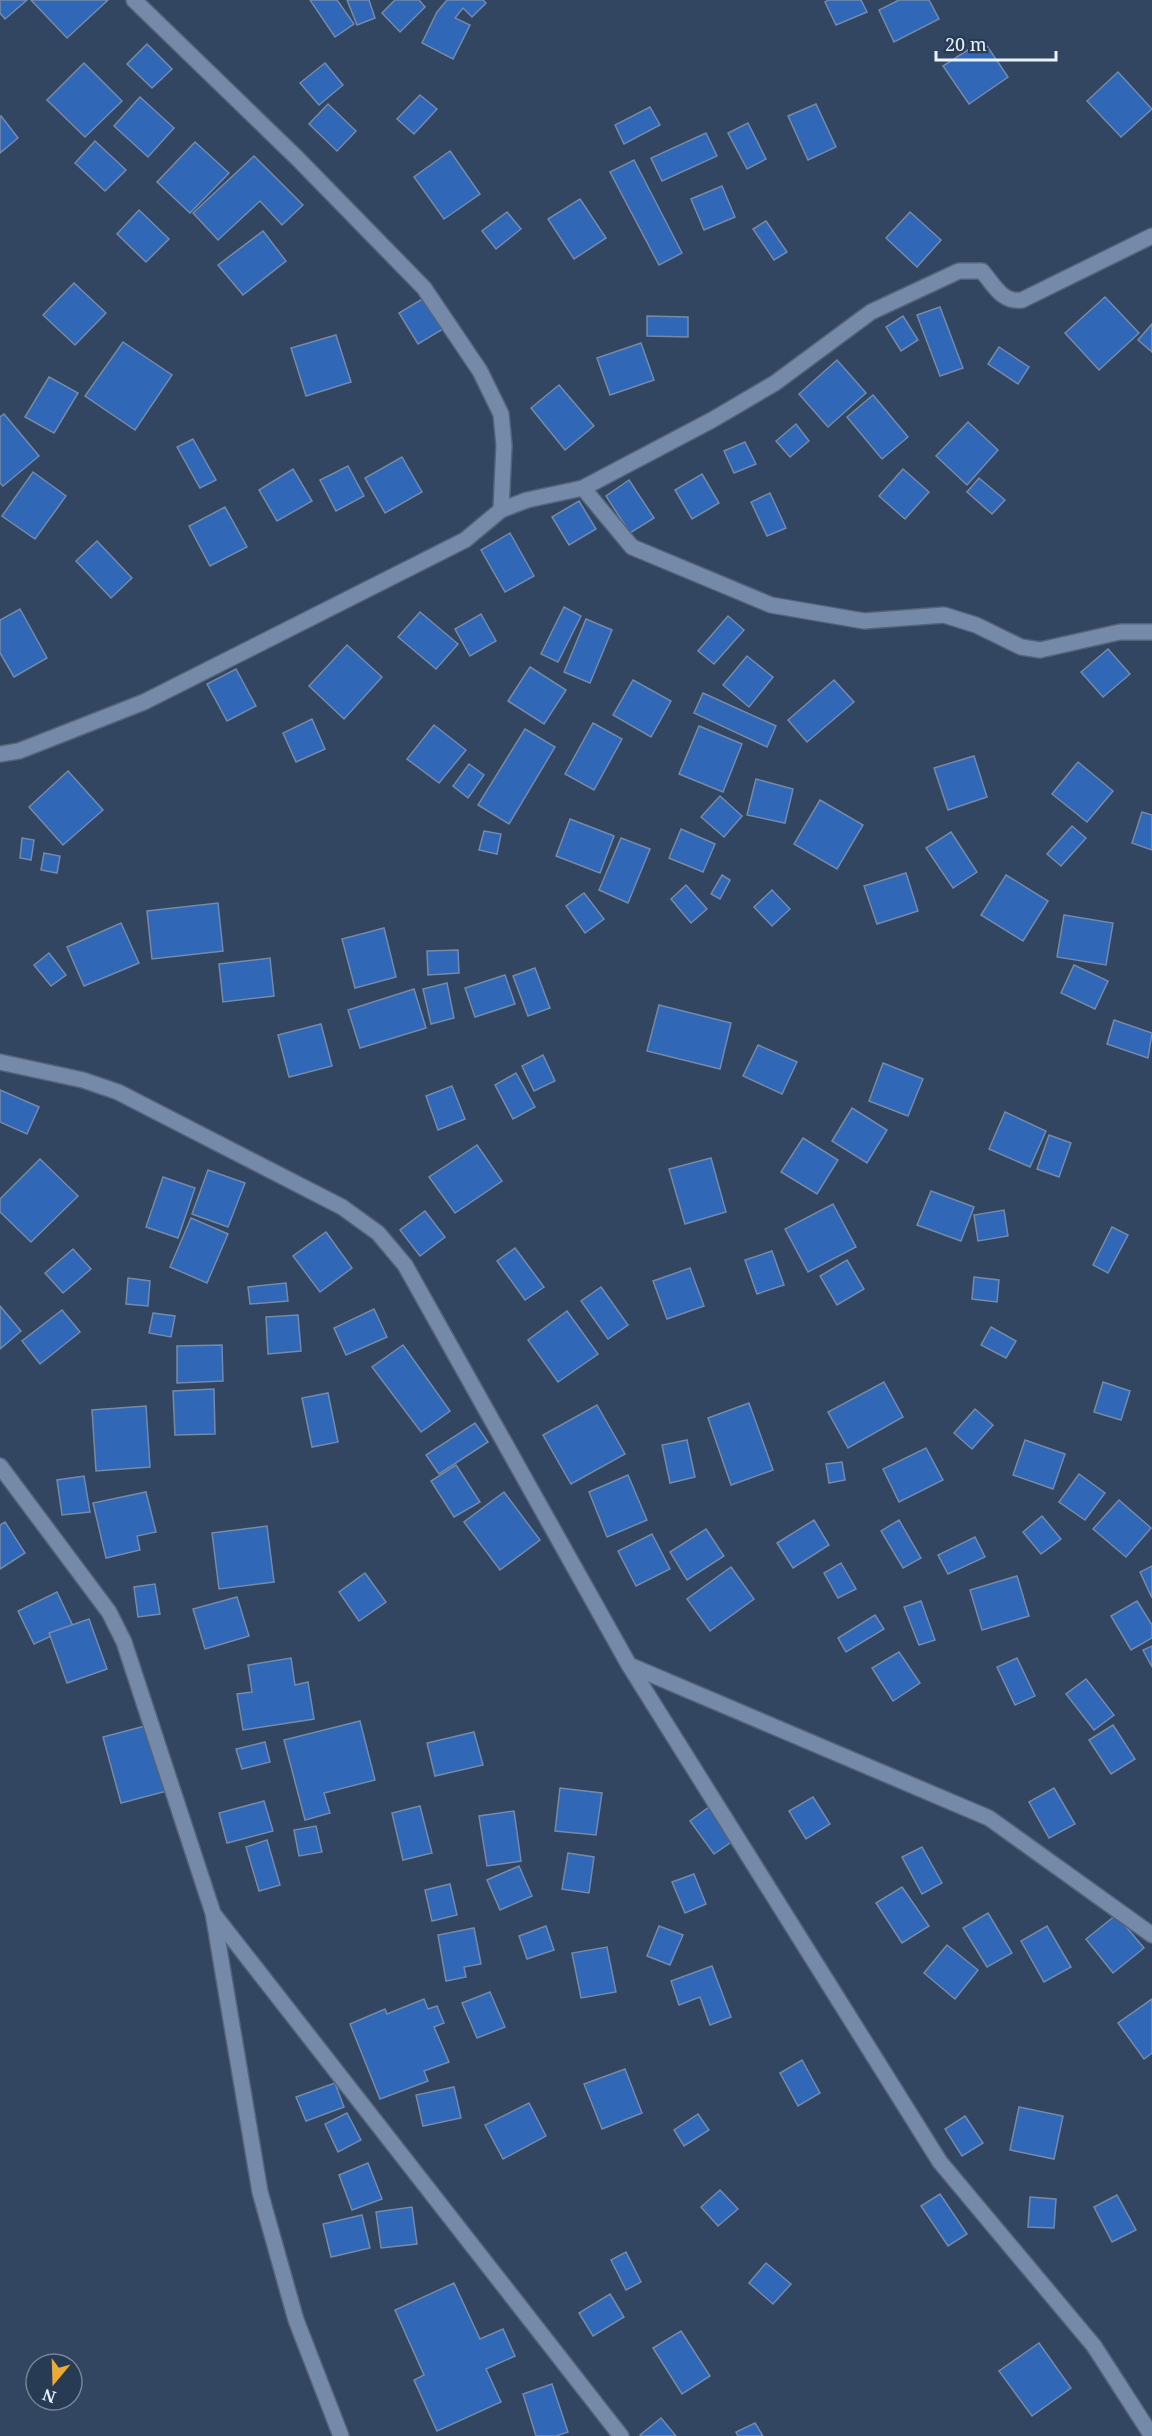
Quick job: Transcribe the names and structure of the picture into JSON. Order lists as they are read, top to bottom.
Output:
{
  "scale_bar": "20 m",
  "north": "bottom"
}
